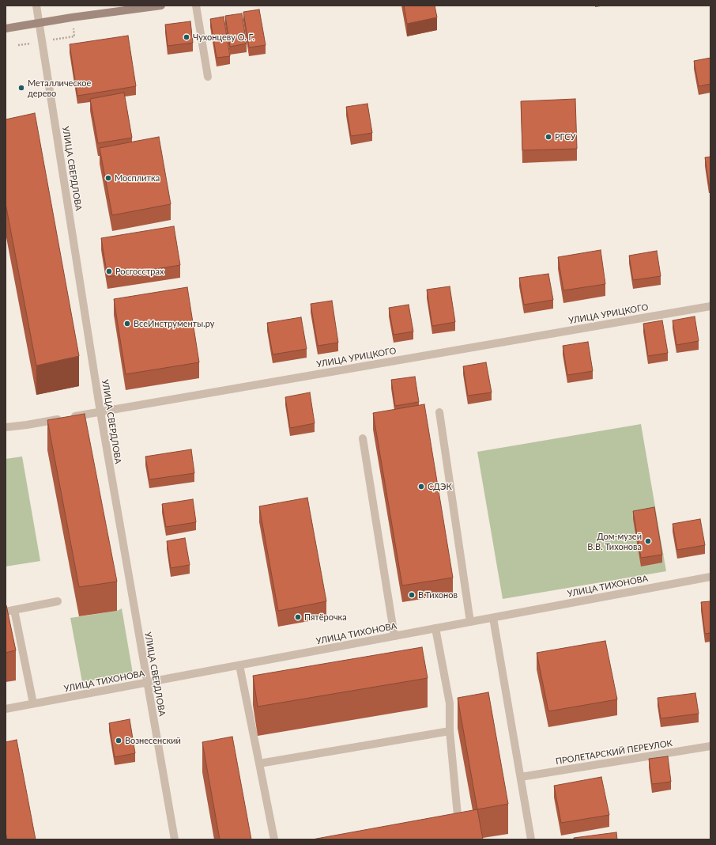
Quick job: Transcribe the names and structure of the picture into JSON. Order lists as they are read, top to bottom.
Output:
{
  "streets": {
    "street": [
      "УЛИЦА СВЕРДЛОВА",
      "УЛИЦА УРИЦКОГО",
      "УЛИЦА ТИХОНОВА",
      "ПРОЛЕТАРСКИЙ ПЕРЕУЛОК"
    ]
  },
  "crossings": [
    ["УЛИЦА СВЕРДЛОВА", "УЛИЦА УРИЦКОГО"],
    ["УЛИЦА СВЕРДЛОВА", "УЛИЦА ТИХОНОВА"]
  ],
  "places": [
    "Чухонцеву О. Г.",
    "Металлическое дерево",
    "РГСУ",
    "Мосплитка",
    "Росгосстрах",
    "ВсеИнструменты.ру",
    "СДЭК",
    "Дом-музей В.В. Тихонова",
    "В.Тихонов",
    "Пятёрочка",
    "Вознесенский"
  ]
}
